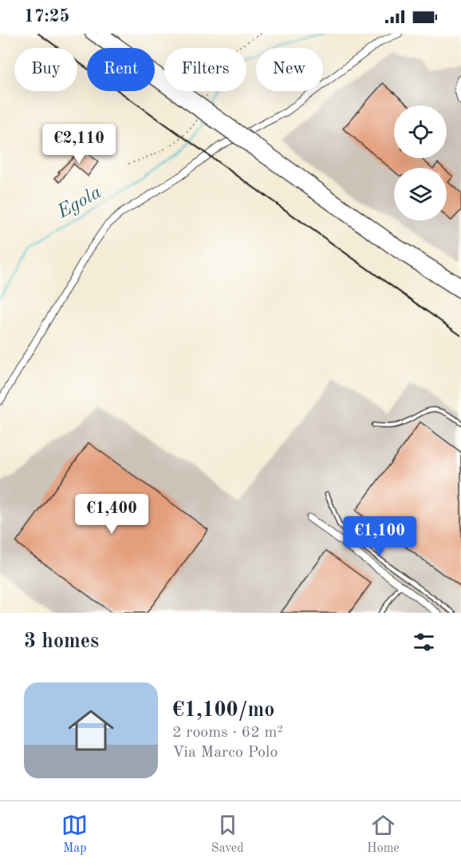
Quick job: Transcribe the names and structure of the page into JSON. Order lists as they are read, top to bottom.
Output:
{
  "water": ["Egola"],
  "page": {
    "status": "17:25",
    "chip": [
      "Buy",
      "Rent",
      "Filters",
      "New"
    ],
    "price": ["€2,110", "€1,400", "€1,100"],
    "heading": "3 homes",
    "list": [
      {
        "name": "€1,100/mo",
        "note": "2 rooms · 62 m² · Via Marco Polo"
      }
    ],
    "tabs": ["Map", "Saved", "Home"]
  }
}
